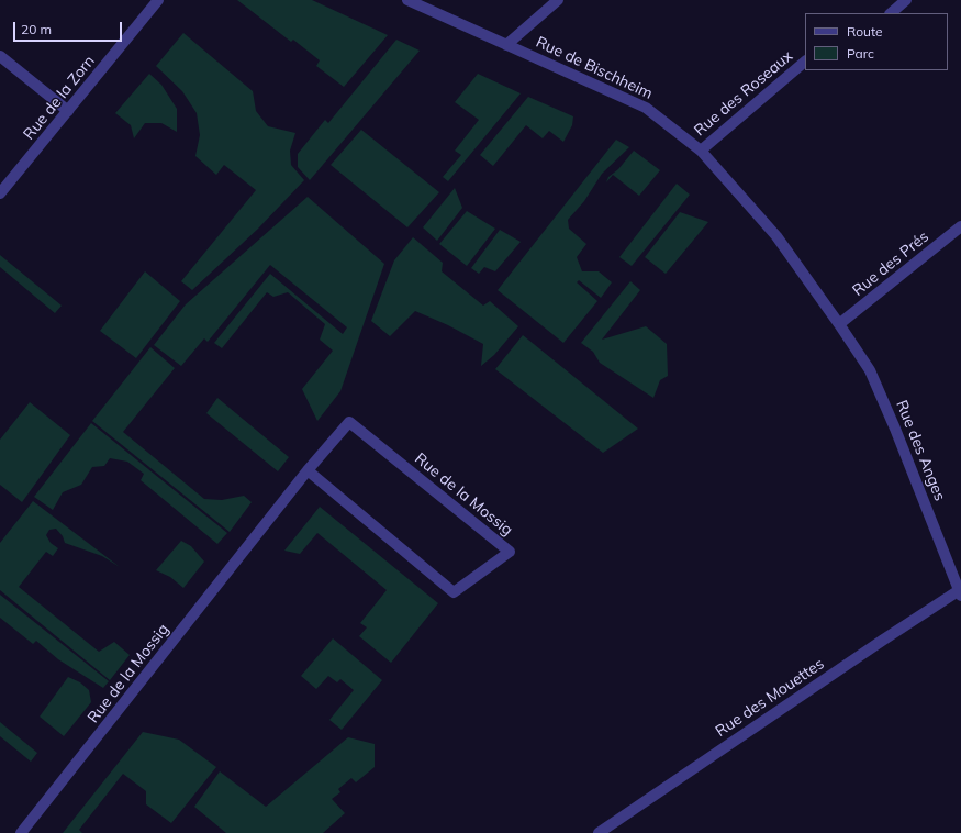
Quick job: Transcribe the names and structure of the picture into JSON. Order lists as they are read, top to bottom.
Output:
{
  "streets": {
    "street": [
      "Rue de Bischheim",
      "Rue des Roseaux",
      "Rue de la Zorn",
      "Rue des Prés",
      "Rue des Anges",
      "Rue de la Mossig",
      "Rue des Mouettes"
    ]
  },
  "crossings": [
    ["Rue de Bischheim", "Rue des Roseaux"],
    ["Rue de Bischheim", "Rue des Prés"],
    ["Rue de Bischheim", "Rue des Anges"],
    ["Rue des Prés", "Rue des Anges"],
    ["Rue des Anges", "Rue des Mouettes"]
  ],
  "legend": ["Route", "Parc"],
  "scale_bar": "20 m"
}
